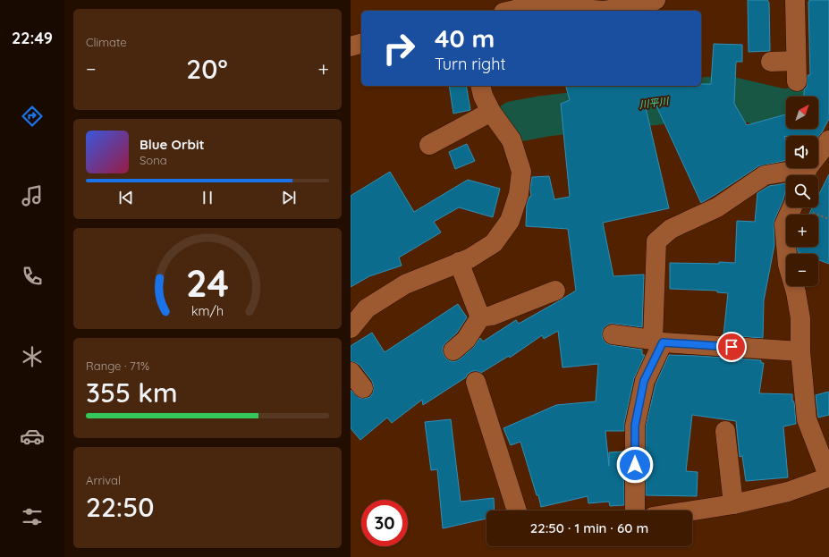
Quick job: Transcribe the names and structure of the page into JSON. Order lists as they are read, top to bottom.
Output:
{
  "water": ["川平川"],
  "north": "top right",
  "page": {
    "tabs": "22:49",
    "tile": [
      "Climate",
      ["Range · 71%", "355 km"],
      ["Arrival", "22:50"]
    ],
    "turn": ["40 m", "Turn right"],
    "heat": ["−", "20°", "+"],
    "map_buttons": ["+", "−"],
    "song": ["Blue Orbit", "Sona"],
    "limit": "30",
    "trip": "22:50 · 1 min · 60 m",
    "gauge": ["24", "km/h"]
  }
}
